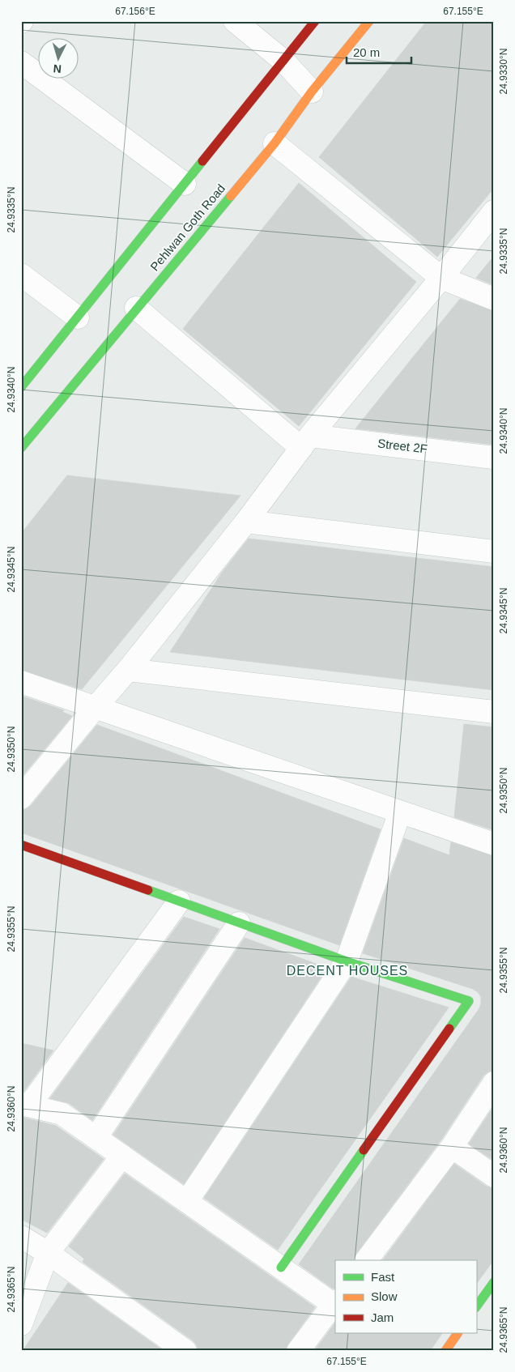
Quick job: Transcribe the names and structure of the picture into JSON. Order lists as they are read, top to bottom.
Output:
{
  "streets": {
    "main road": ["Pehlwan Goth Road"],
    "street": ["Street 2F"]
  },
  "districts": ["DECENT HOUSES"],
  "legend": ["Fast", "Slow", "Jam"],
  "scale_bar": "20 m",
  "north": "bottom",
  "coordinates": [
    "67.156°E",
    "67.155°E",
    "24.9330°N",
    "24.9335°N",
    "24.9340°N",
    "24.9345°N",
    "24.9350°N",
    "24.9355°N",
    "24.9360°N",
    "24.9365°N"
  ]
}
